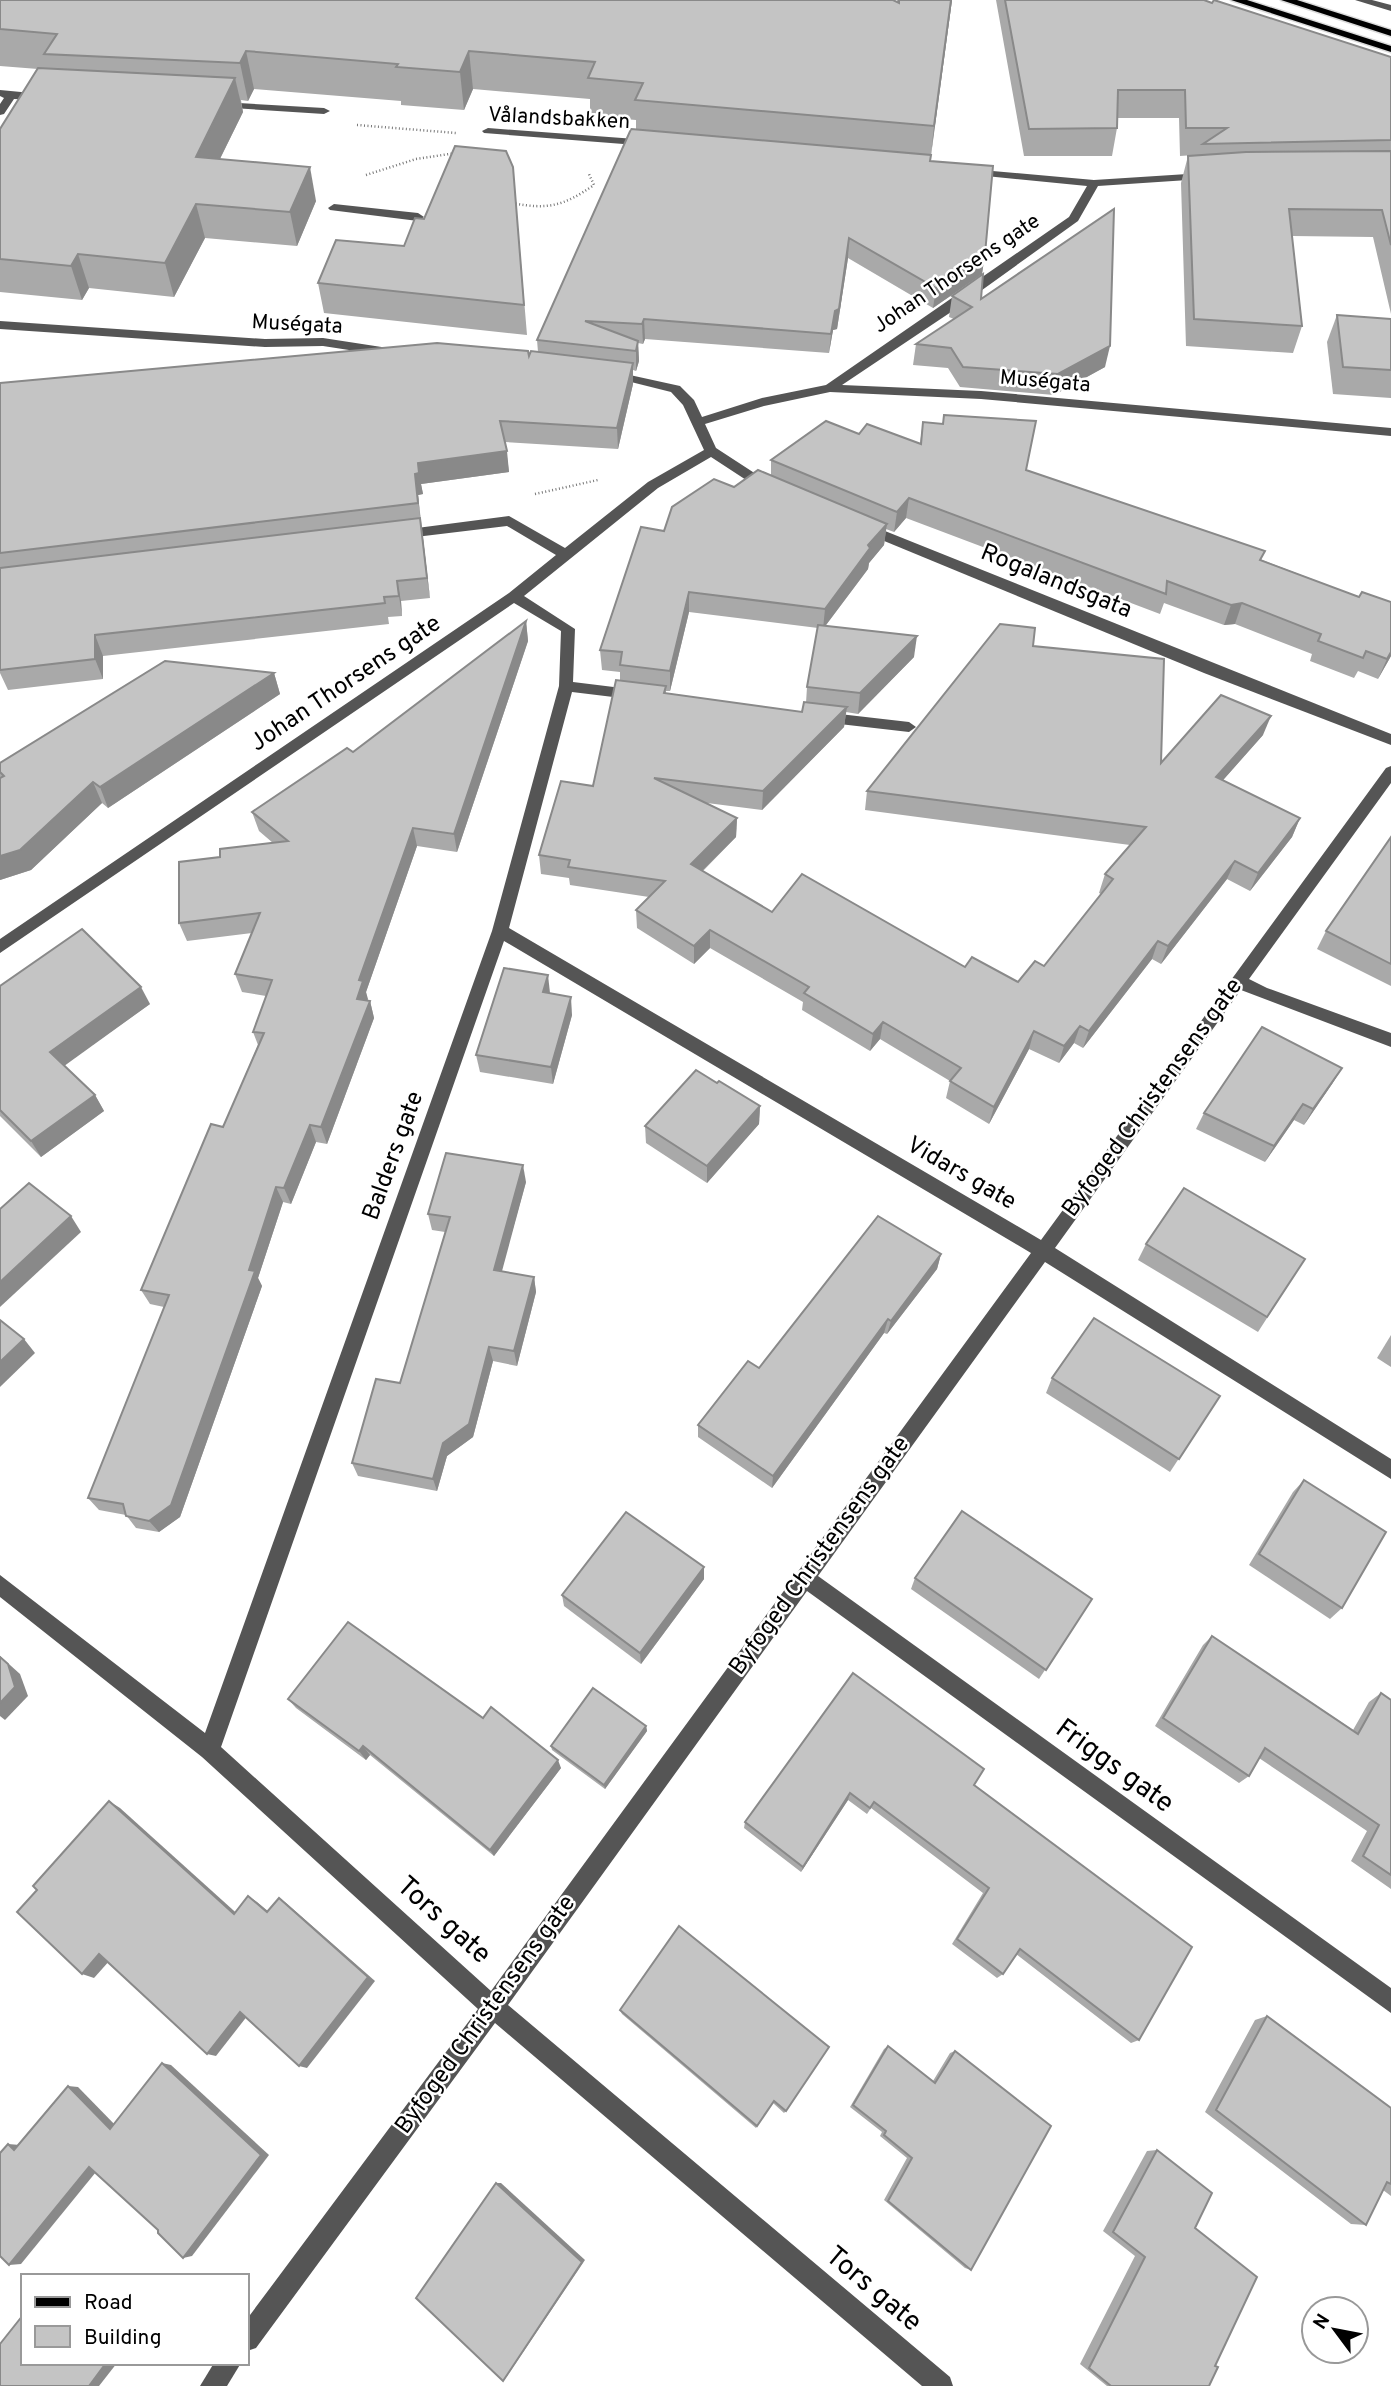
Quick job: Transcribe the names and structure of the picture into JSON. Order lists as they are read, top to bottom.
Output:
{
  "streets": {
    "street": [
      "Vålandsbakken",
      "Johan Thorsens gate",
      "Muségata",
      "Rogalandsgata",
      "Byfoged Christensens gate",
      "Balders gate",
      "Vidars gate",
      "Friggs gate",
      "Tors gate"
    ]
  },
  "crossings": [
    ["Johan Thorsens gate", "Muségata"],
    ["Johan Thorsens gate", "Balders gate"],
    ["Byfoged Christensens gate", "Vidars gate"],
    ["Byfoged Christensens gate", "Friggs gate"],
    ["Byfoged Christensens gate", "Tors gate"],
    ["Balders gate", "Vidars gate"],
    ["Balders gate", "Tors gate"]
  ],
  "legend": ["Road", "Building"],
  "north": "top left"
}
